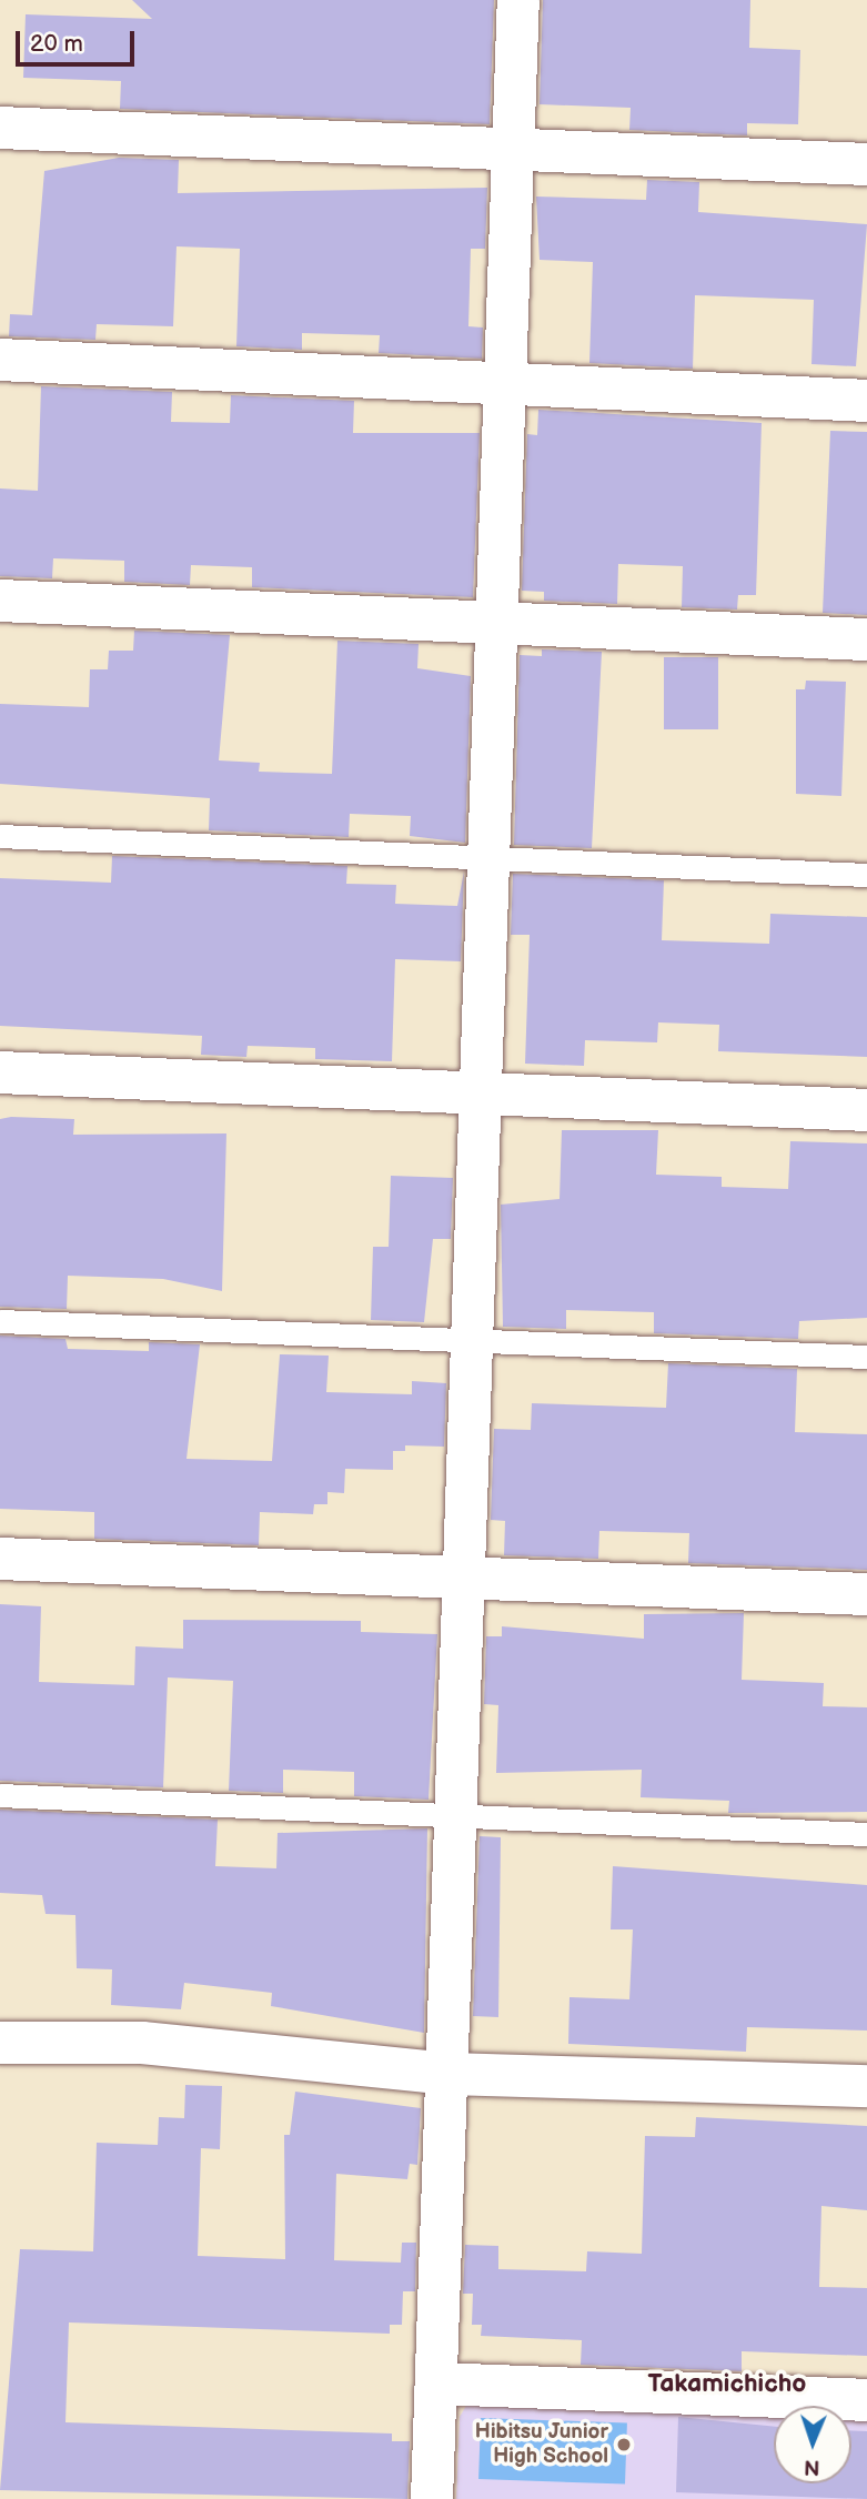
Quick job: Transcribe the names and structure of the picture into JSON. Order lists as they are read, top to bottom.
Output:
{
  "districts": ["Takamichicho"],
  "places": ["Hibitsu Junior High School"],
  "scale_bar": "20 m",
  "north": "bottom"
}
